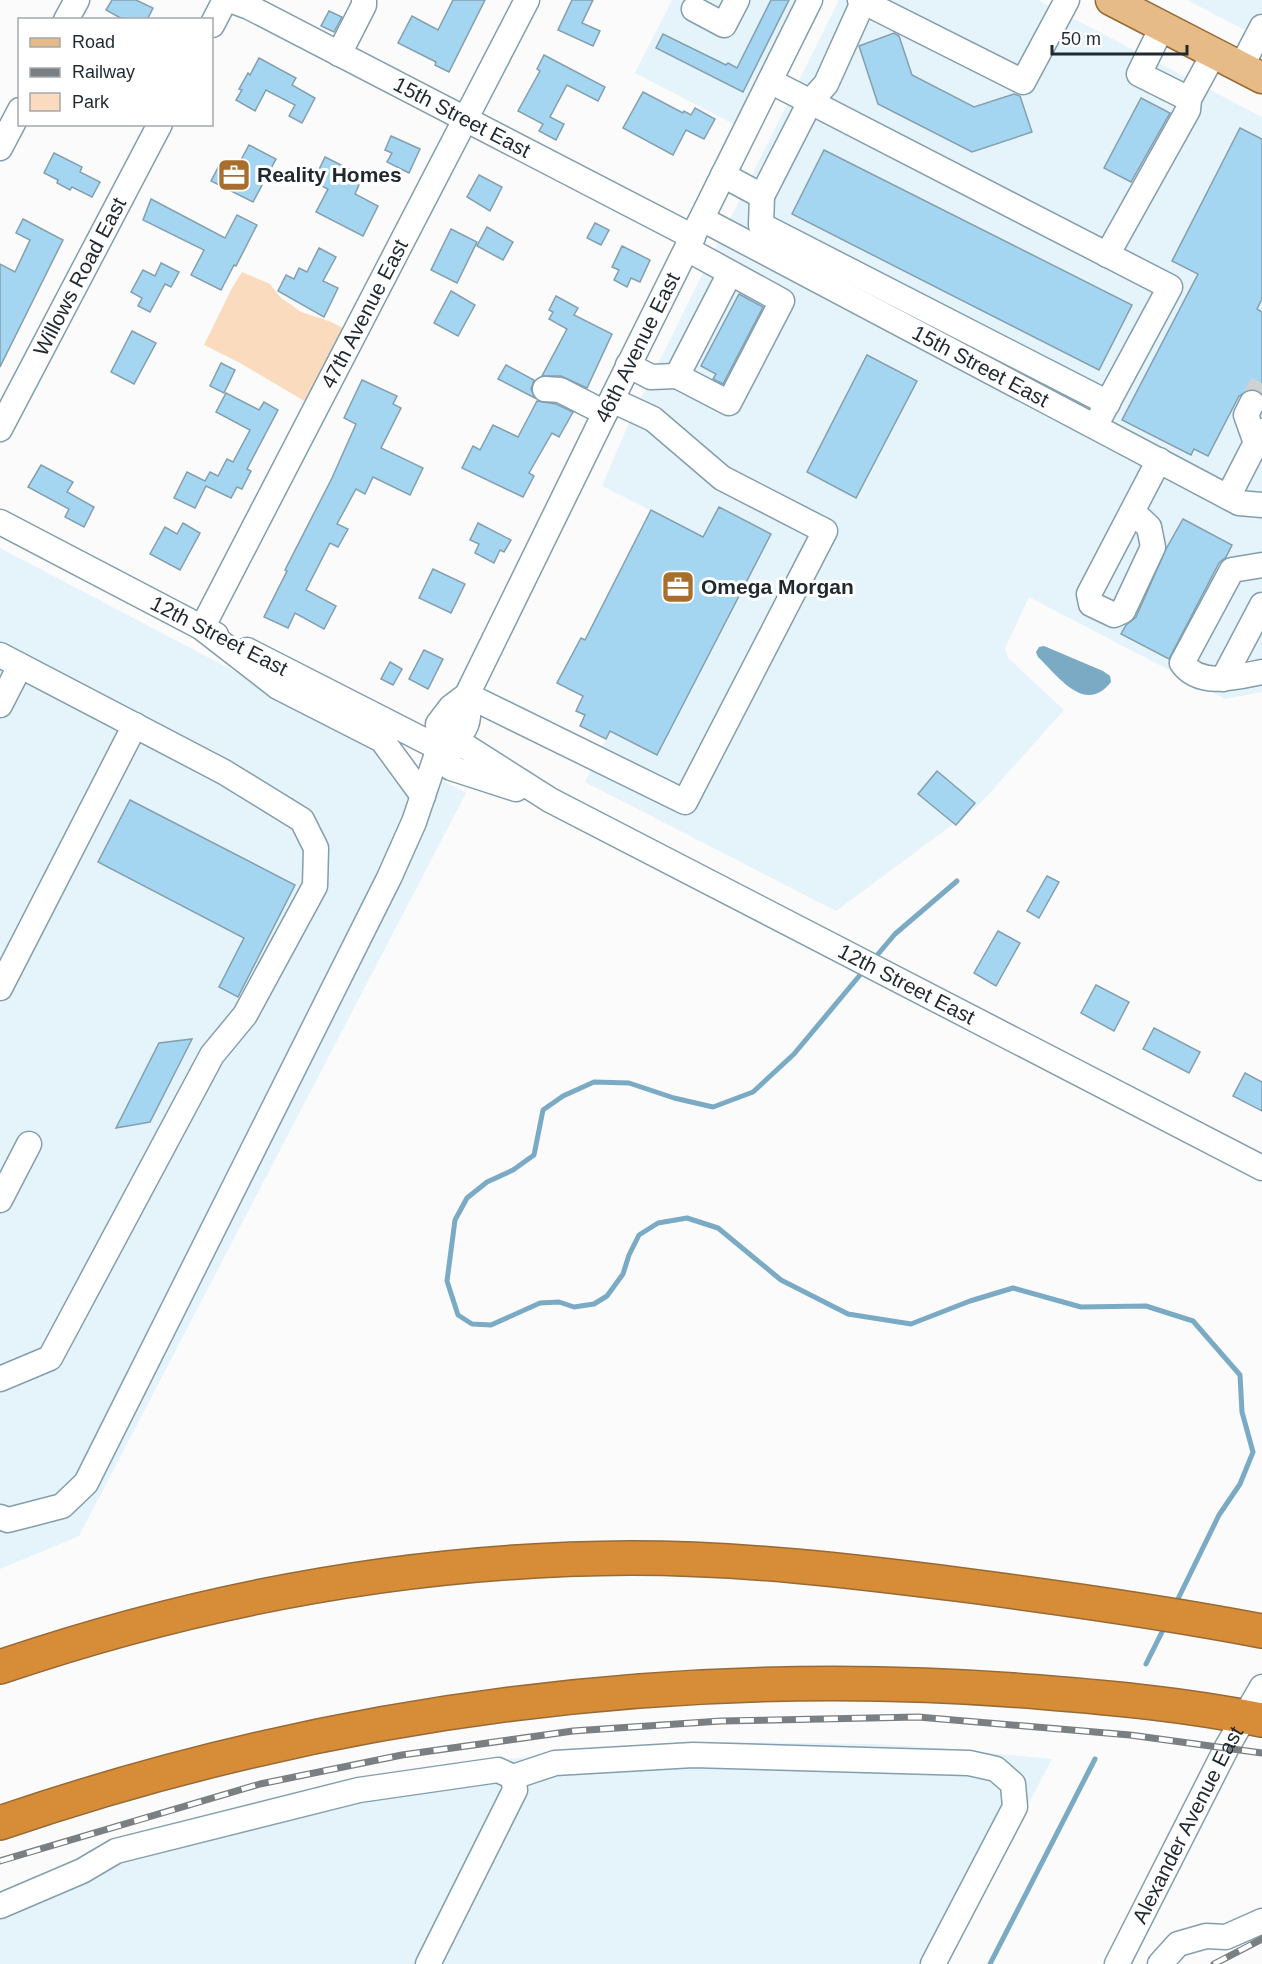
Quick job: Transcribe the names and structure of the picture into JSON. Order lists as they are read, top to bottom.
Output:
{
  "streets": {
    "street": [
      "15th Street East",
      "Willows Road East",
      "47th Avenue East",
      "46th Avenue East",
      "12th Street East",
      "Alexander Avenue East"
    ]
  },
  "crossings": [
    ["15th Street East", "47th Avenue East"],
    ["15th Street East", "46th Avenue East"],
    ["47th Avenue East", "12th Street East"],
    ["46th Avenue East", "12th Street East"]
  ],
  "places": {
    "office": ["Reality Homes", "Omega Morgan"]
  },
  "legend": ["Road", "Railway", "Park"],
  "scale_bar": "50 m"
}
